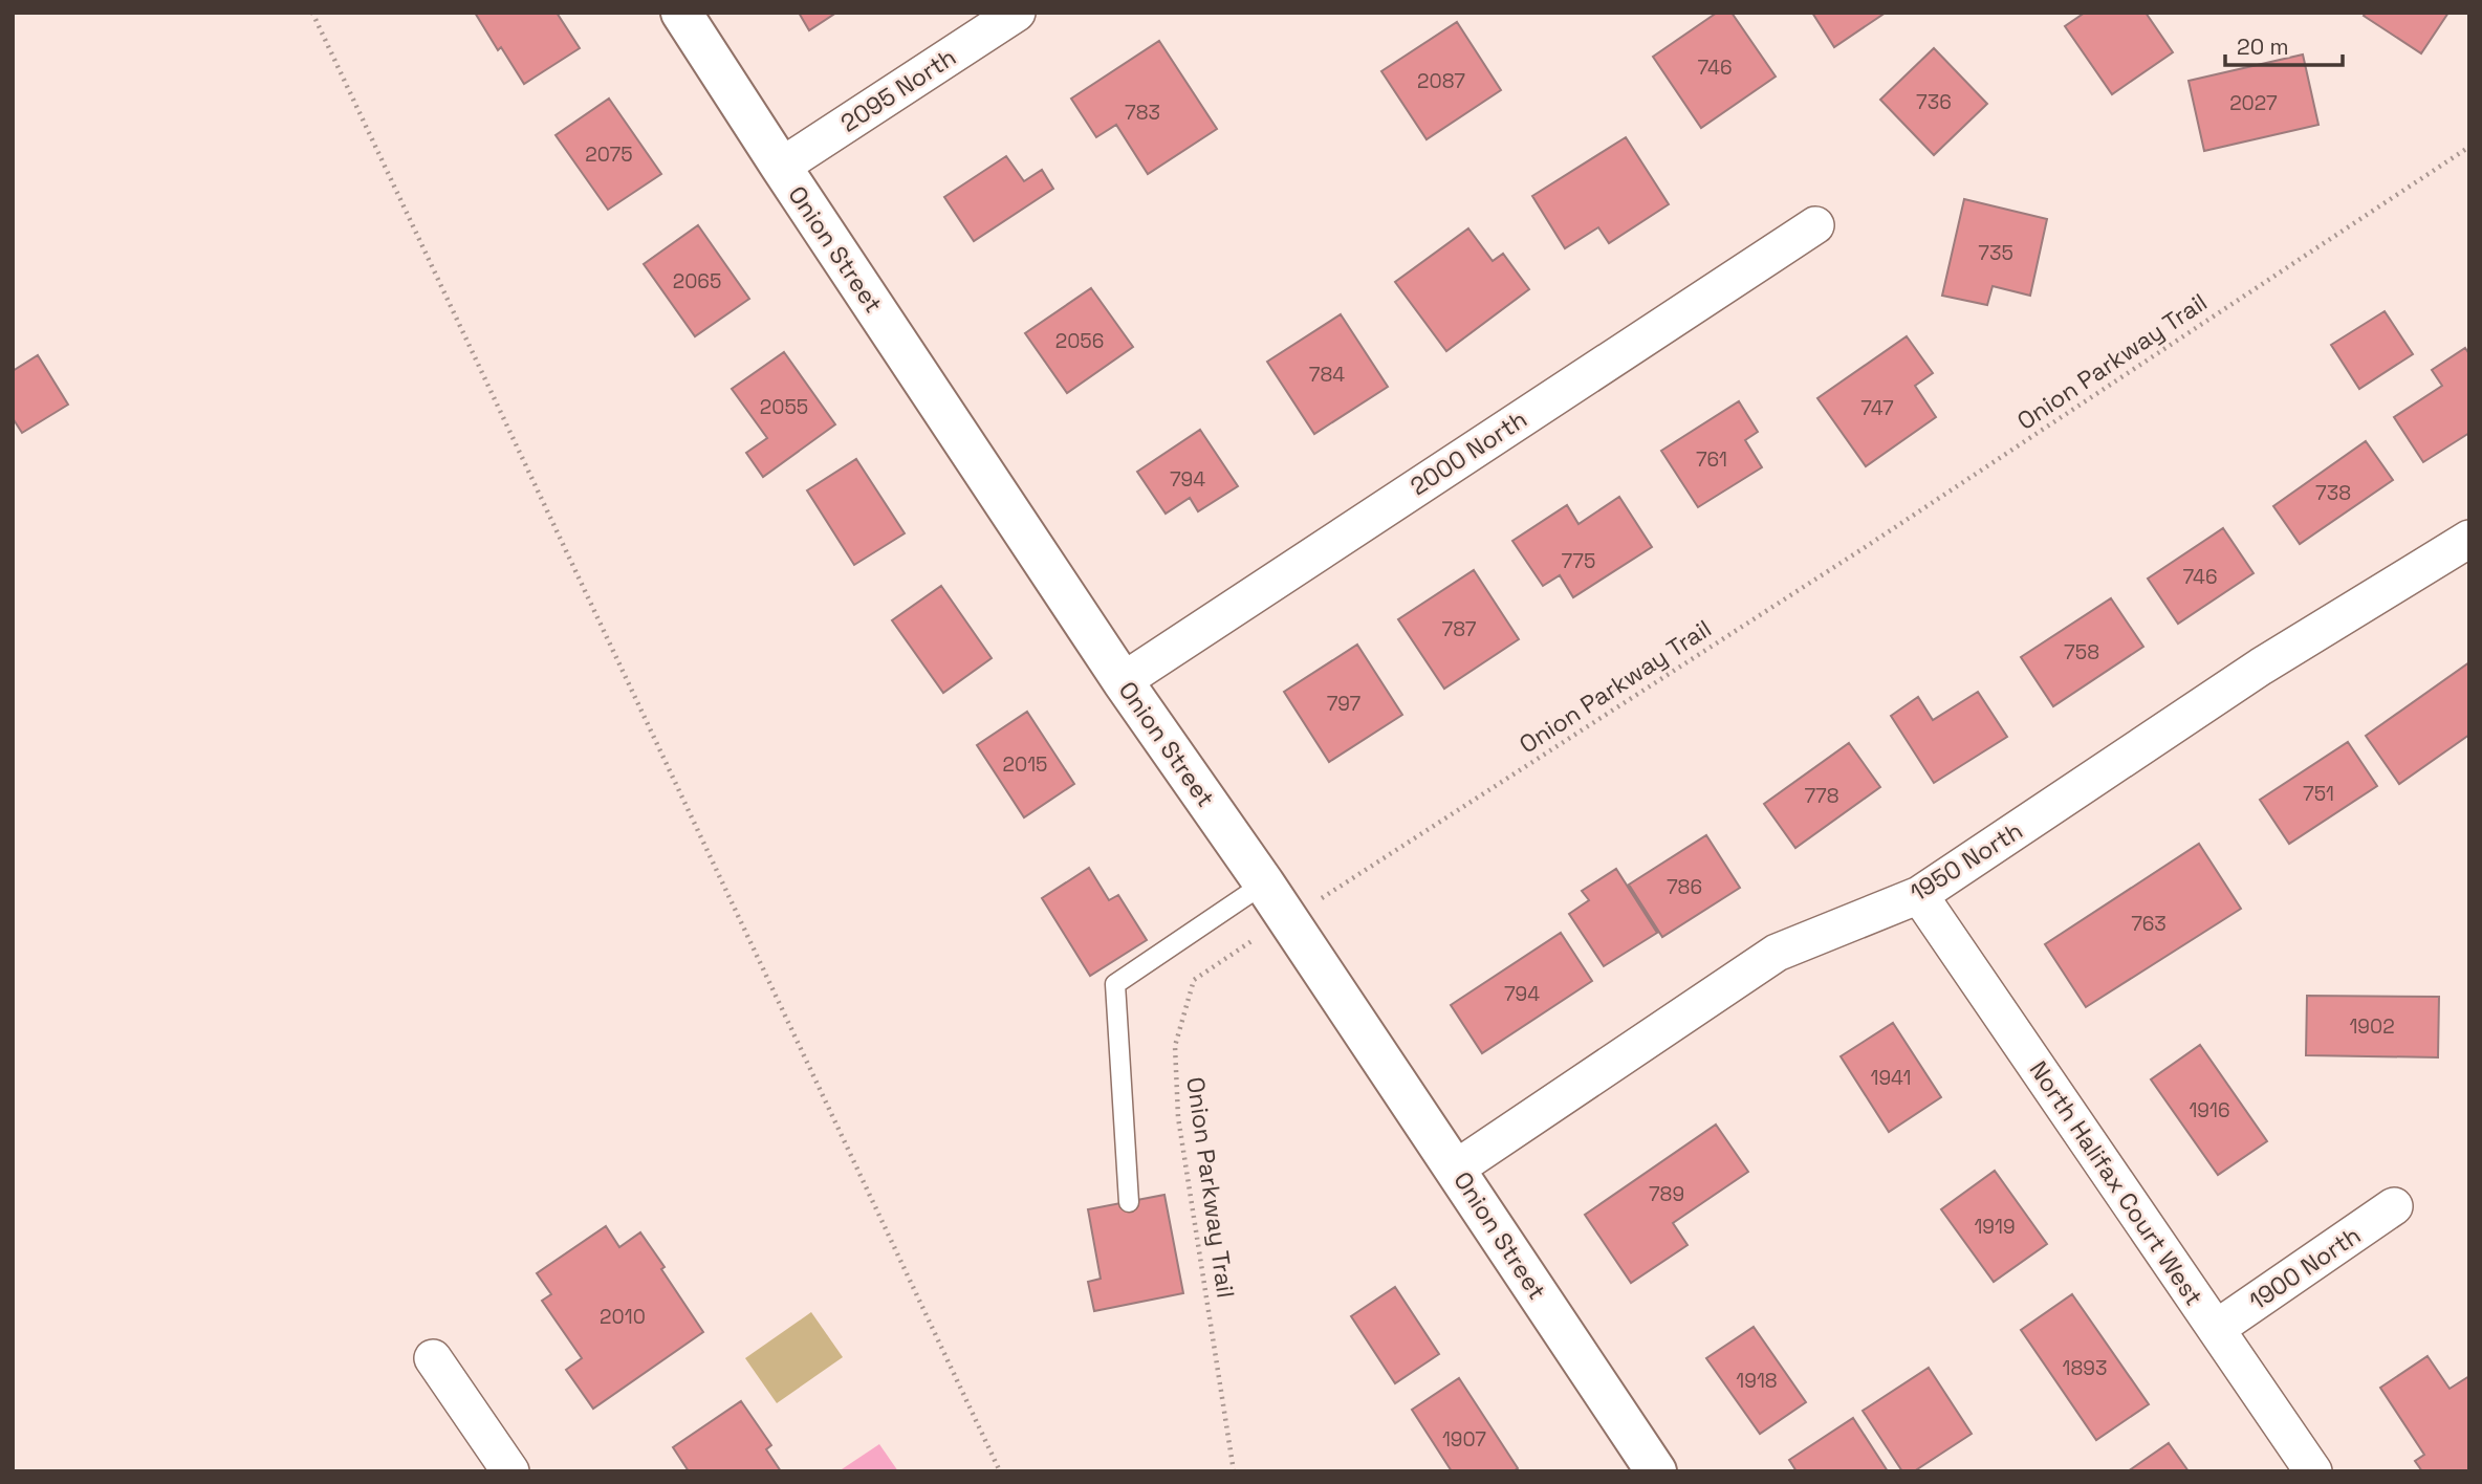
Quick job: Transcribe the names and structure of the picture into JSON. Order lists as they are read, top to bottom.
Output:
{
  "streets": {
    "street": [
      "2095 North",
      "Onion Street",
      "2000 North",
      "1950 North",
      "North Halifax Court West",
      "1900 North"
    ],
    "path": ["Onion Parkway Trail"]
  },
  "crossings": [
    ["2095 North", "Onion Street"],
    ["Onion Street", "Onion Parkway Trail"],
    ["Onion Street", "2000 North"],
    ["Onion Street", "1950 North"],
    ["1950 North", "North Halifax Court West"],
    ["North Halifax Court West", "1900 North"]
  ],
  "house_numbers": [
    "746",
    "2087",
    "736",
    "2027",
    "783",
    "2075",
    "735",
    "2065",
    "2056",
    "784",
    "2055",
    "747",
    "761",
    "794",
    "738",
    "775",
    "746",
    "787",
    "758",
    "797",
    "2015",
    "751",
    "778",
    "786",
    "763",
    "794",
    "1902",
    "1941",
    "1916",
    "789",
    "1919",
    "2010",
    "1893",
    "1918",
    "1907"
  ],
  "scale_bar": "20 m"
}
